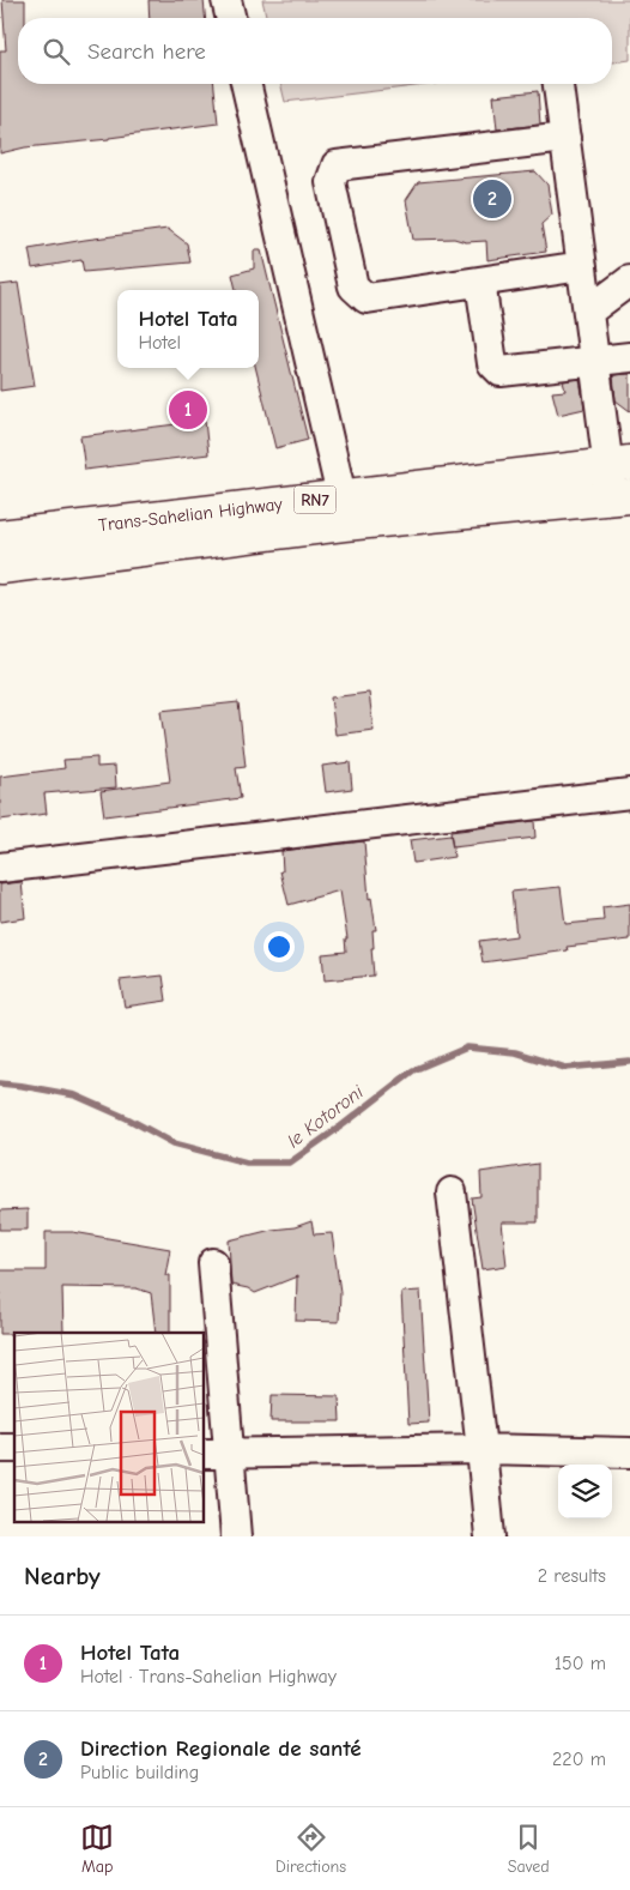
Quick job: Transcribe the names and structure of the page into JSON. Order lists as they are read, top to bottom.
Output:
{
  "streets": {
    "highway": ["RN7", "Trans-Sahelian Highway"]
  },
  "water": ["le Kotoroni"],
  "page": {
    "search": "Search here",
    "pins": ["2", "1"],
    "popup": ["Hotel Tata", "Hotel"],
    "heading": ["Nearby", "2 results"],
    "list": [
      {
        "mark": "1",
        "name": "Hotel Tata",
        "note": "Hotel · Trans-Sahelian Highway",
        "value": "150 m"
      },
      {
        "mark": "2",
        "name": "Direction Regionale de santé",
        "note": "Public building",
        "value": "220 m"
      }
    ],
    "nav": ["Map", "Directions", "Saved"]
  }
}
